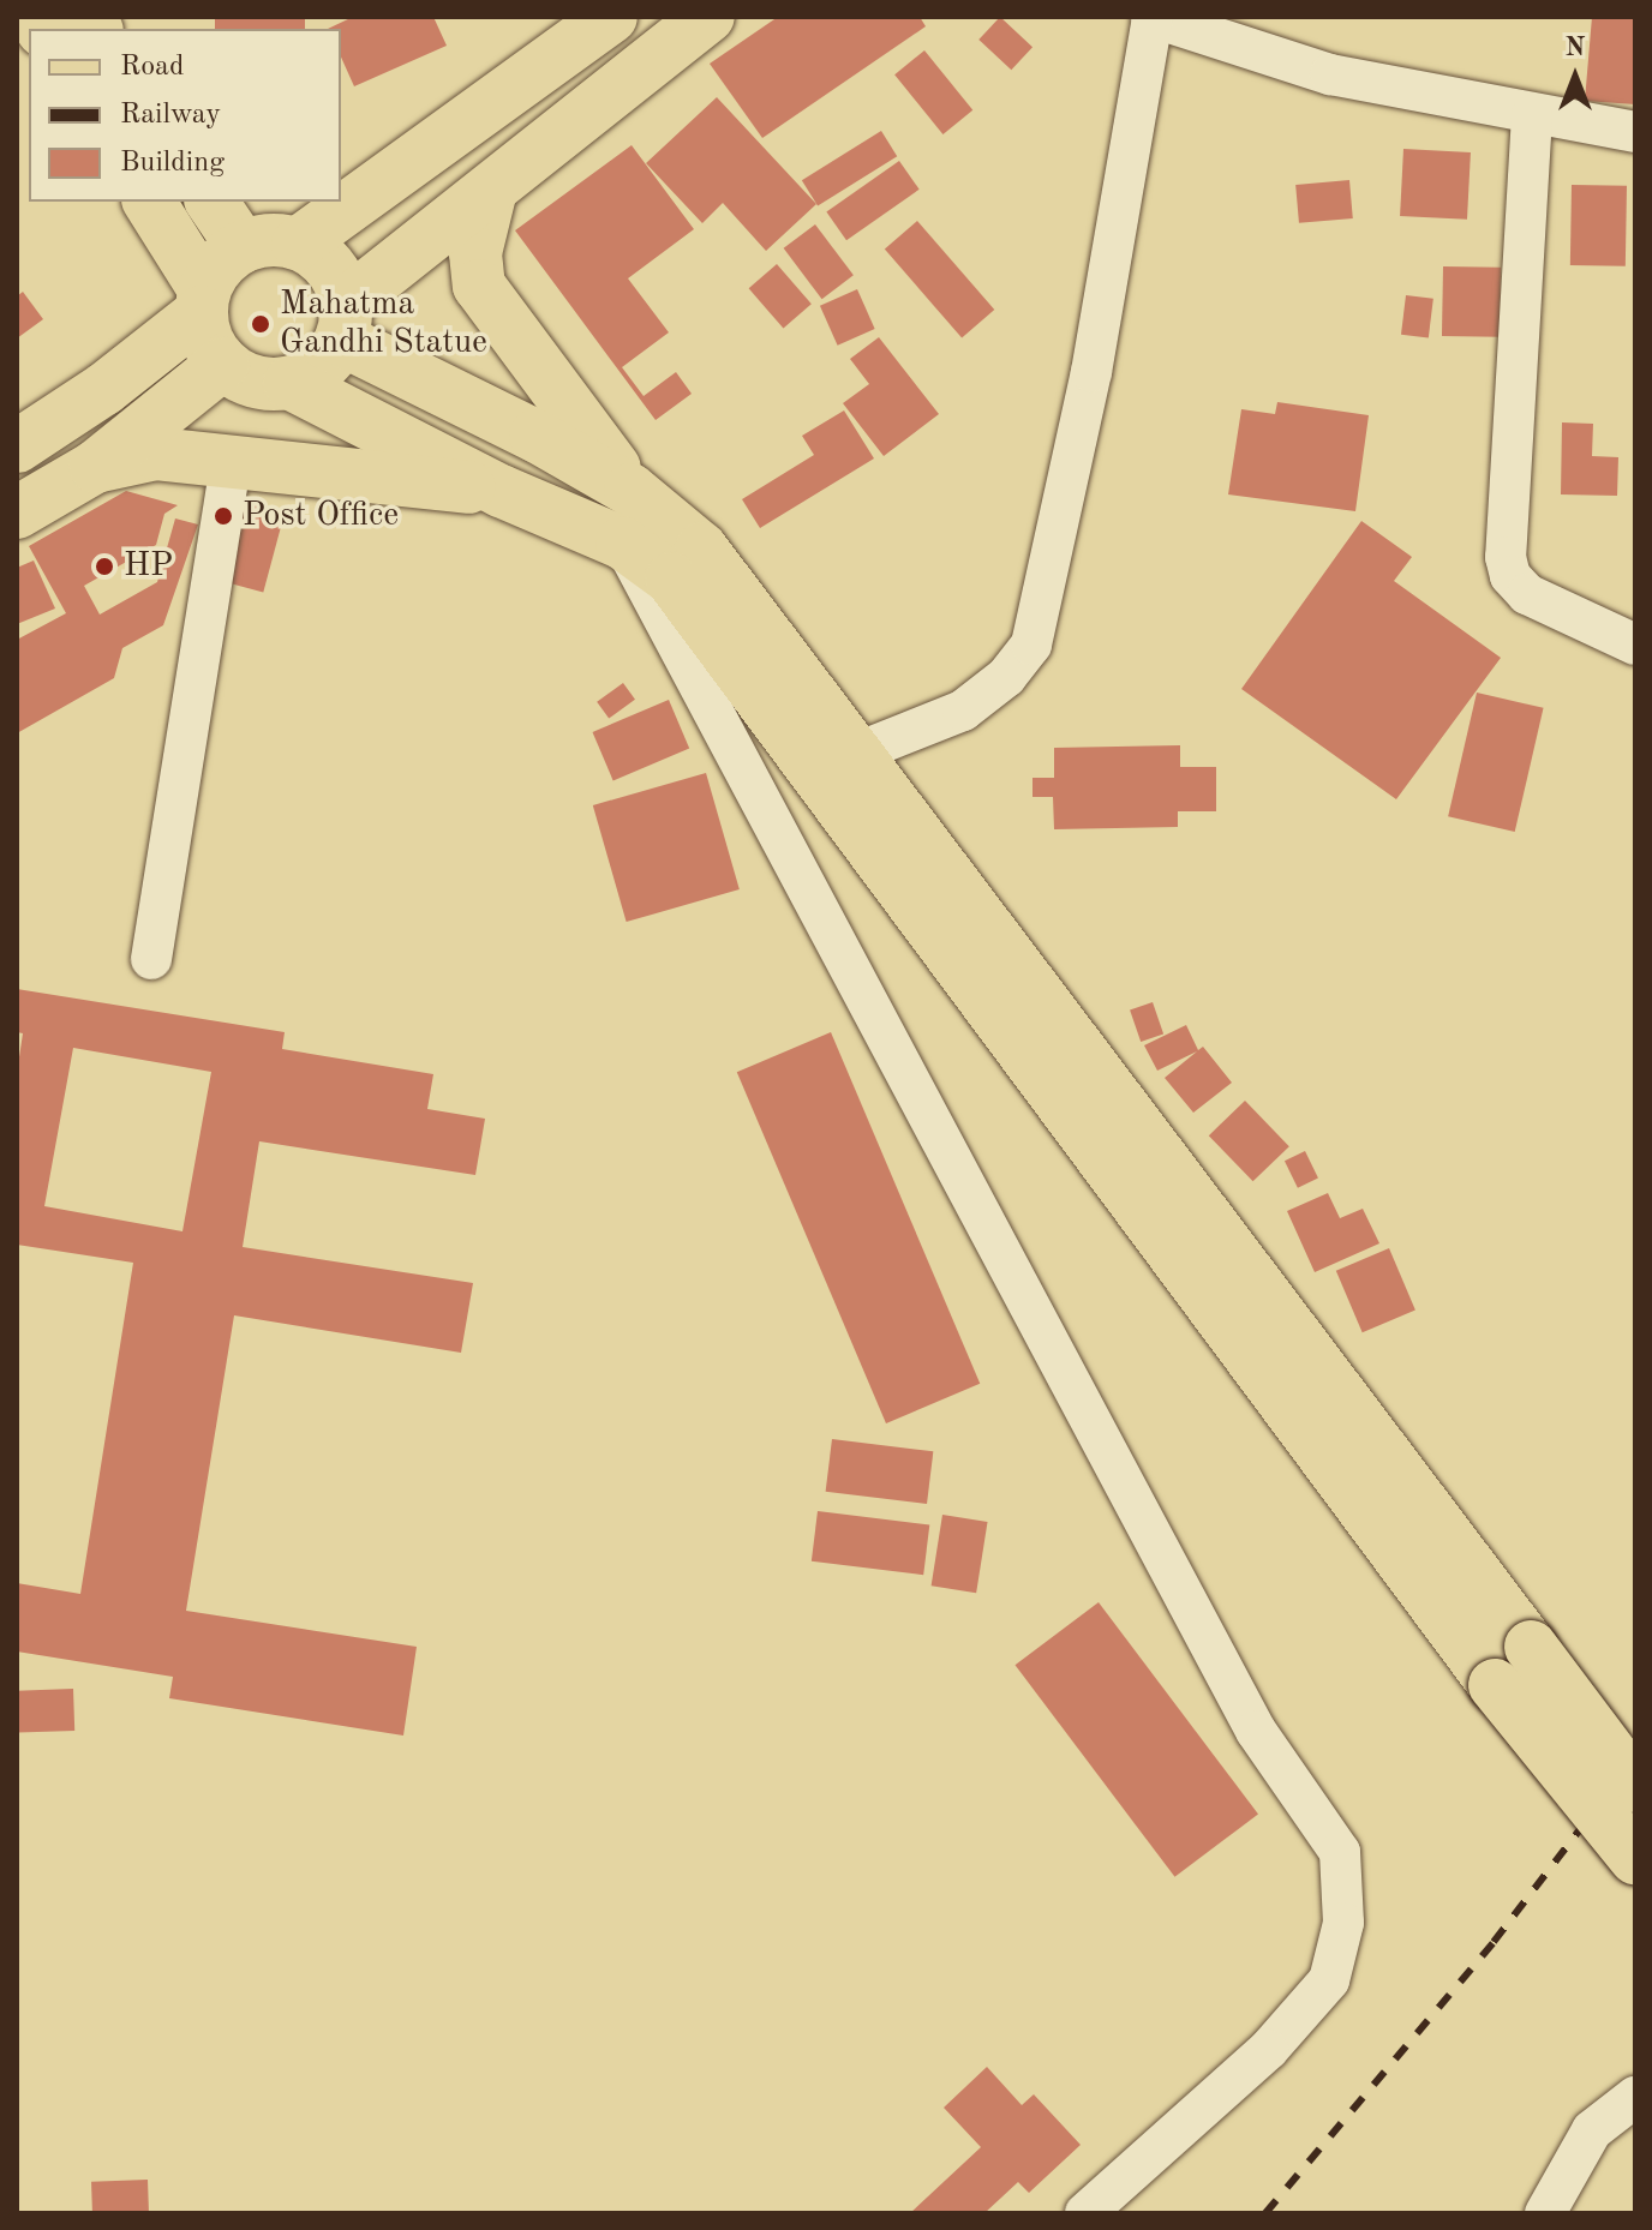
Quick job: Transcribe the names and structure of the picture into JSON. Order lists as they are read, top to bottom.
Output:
{
  "places": ["Mahatma Gandhi Statue", "Post Office", "HP"],
  "legend": ["Road", "Railway", "Building"],
  "north": "top"
}
